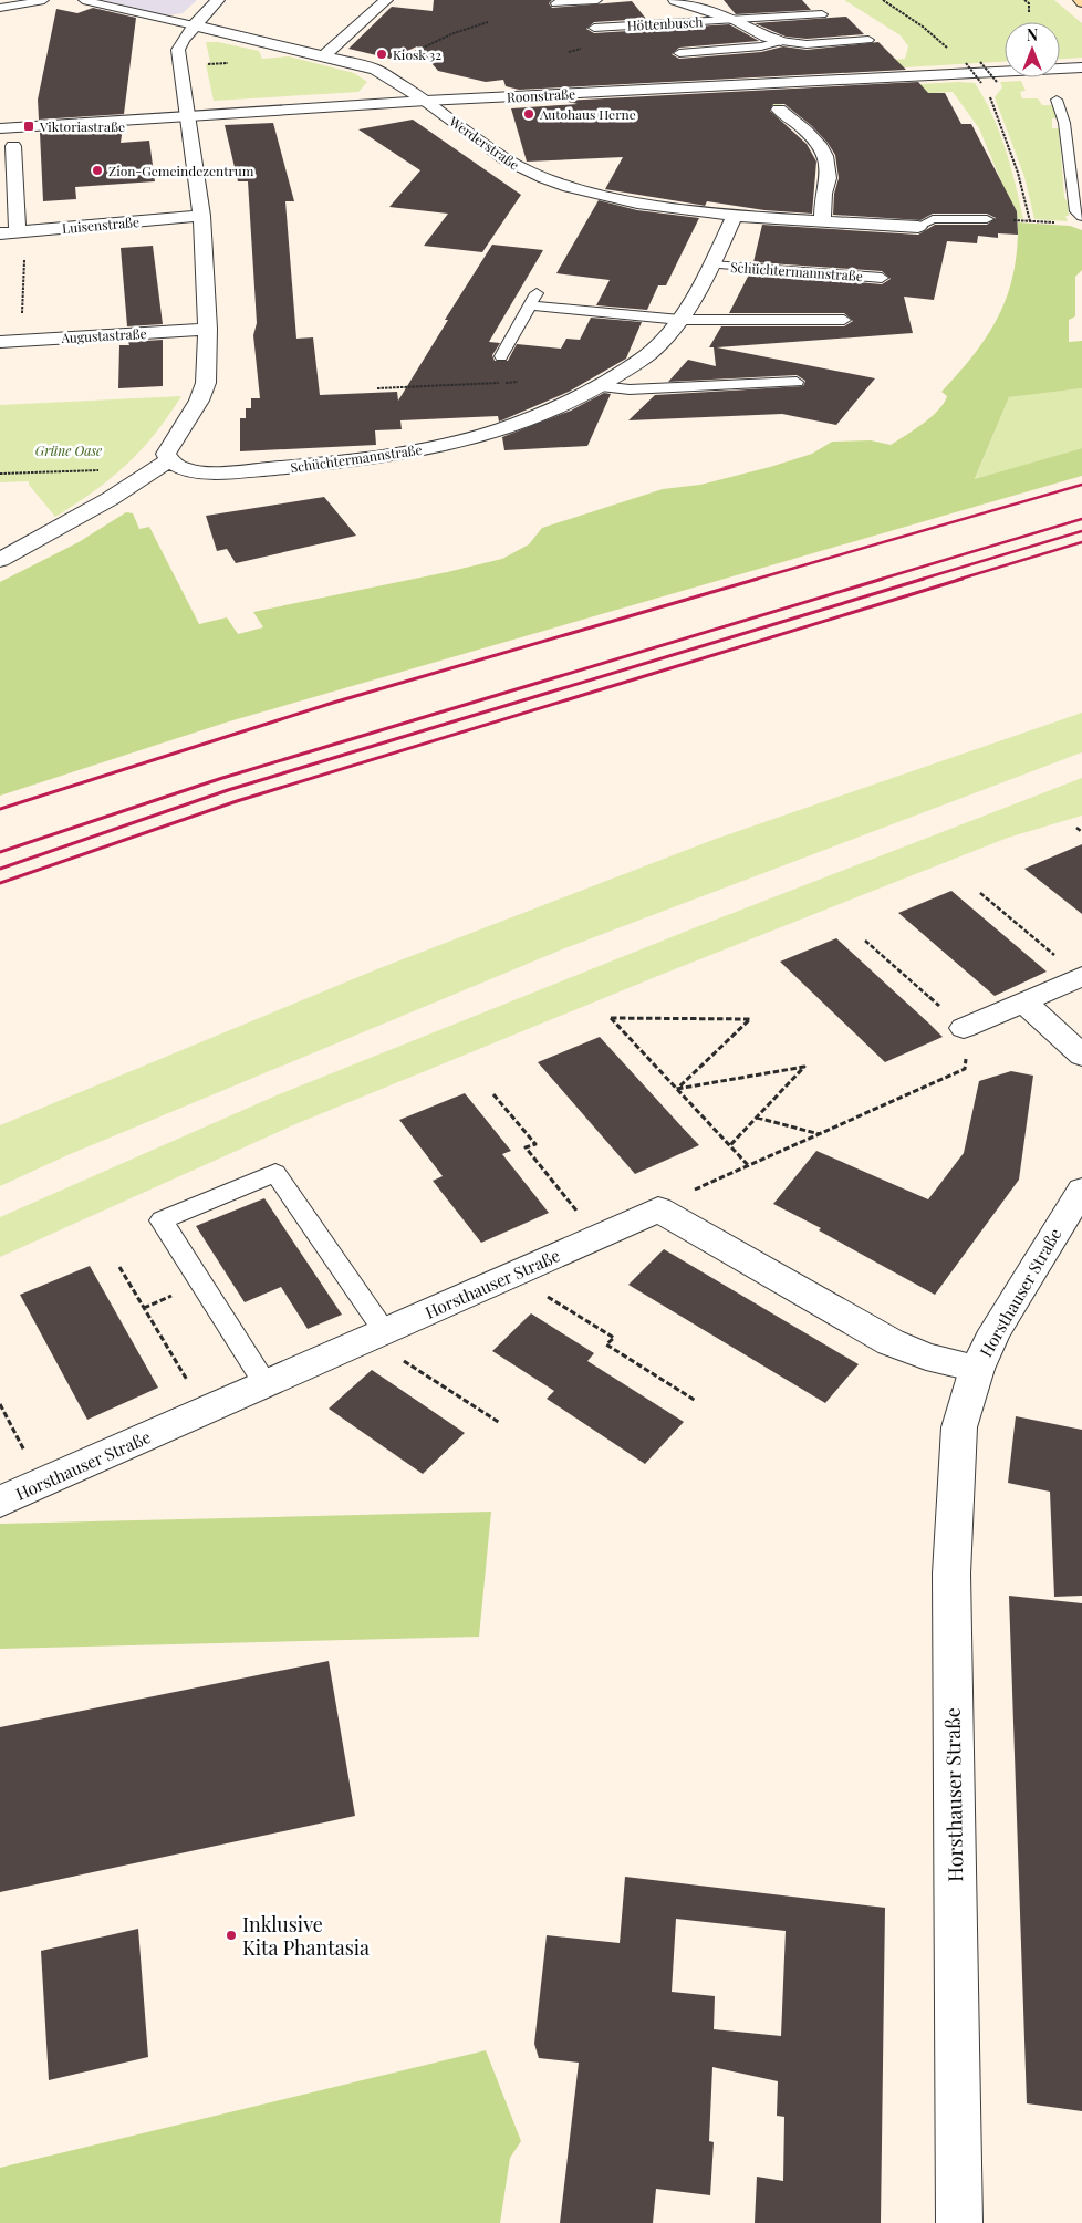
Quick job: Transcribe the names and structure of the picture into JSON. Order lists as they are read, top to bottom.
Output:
{
  "streets": {
    "street": [
      "Höttenbusch",
      "Roonstraße",
      "Werderstraße",
      "Luisenstraße",
      "Schüchtermannstraße",
      "Augustastraße",
      "Horsthauser Straße"
    ]
  },
  "crossings": [
    ["Roonstraße", "Werderstraße"],
    ["Werderstraße", "Schüchtermannstraße"]
  ],
  "parks": ["Grüne Oase"],
  "places": {
    "other": [
      "Kiosk 32",
      "Autohaus Herne",
      "Zion-Gemeindezentrum",
      "Inklusive Kita Phantasia"
    ],
    "transit": ["Viktoriastraße"]
  },
  "north": "top"
}
